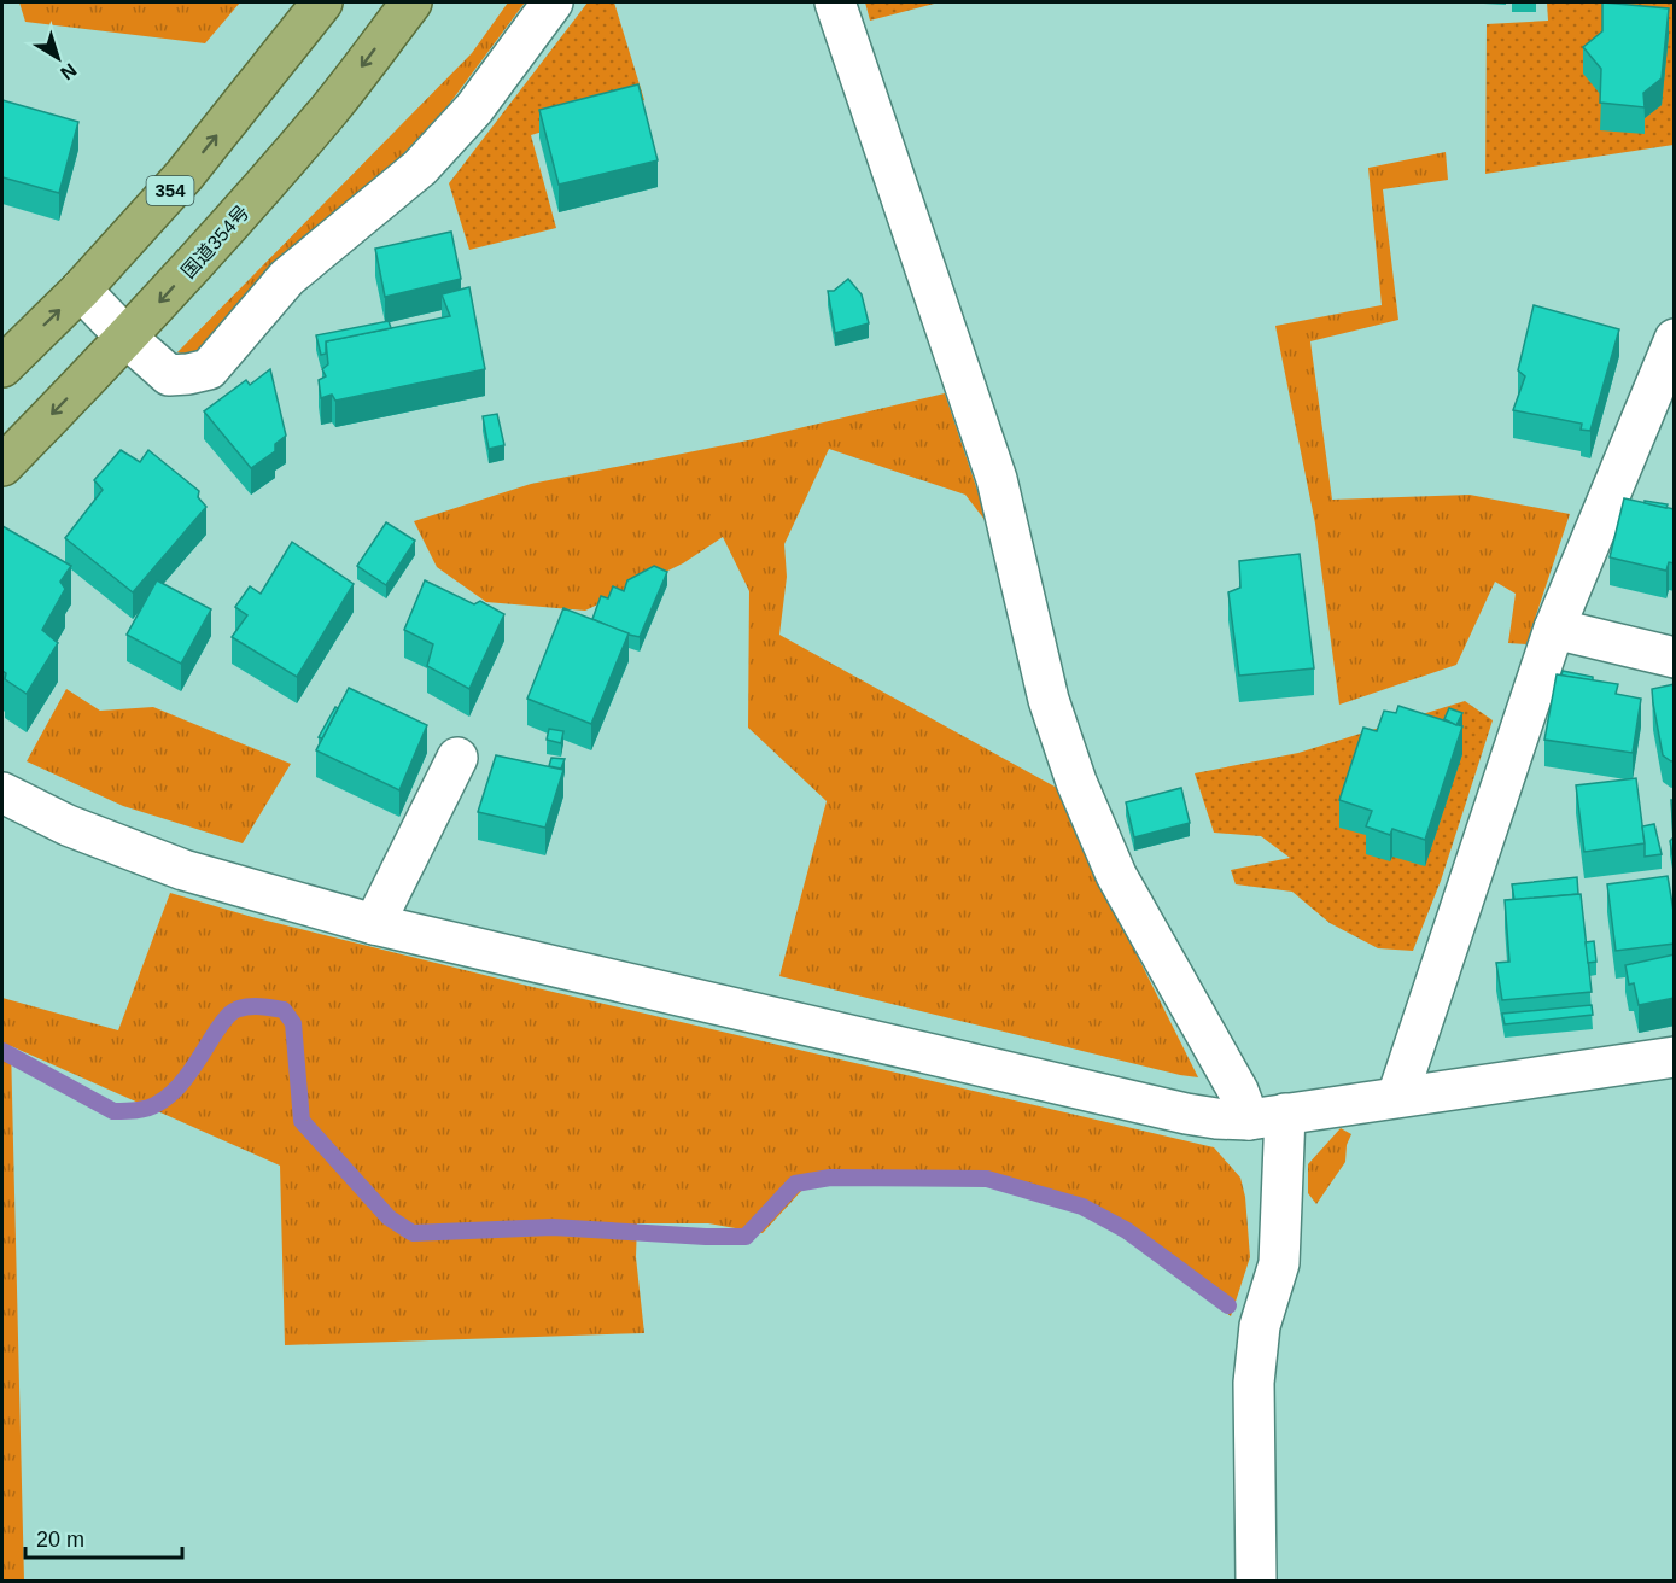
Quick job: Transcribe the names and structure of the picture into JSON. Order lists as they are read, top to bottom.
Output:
{
  "streets": {
    "highway": ["354", "国道354号"]
  },
  "scale_bar": "20 m",
  "north": "bottom right"
}
